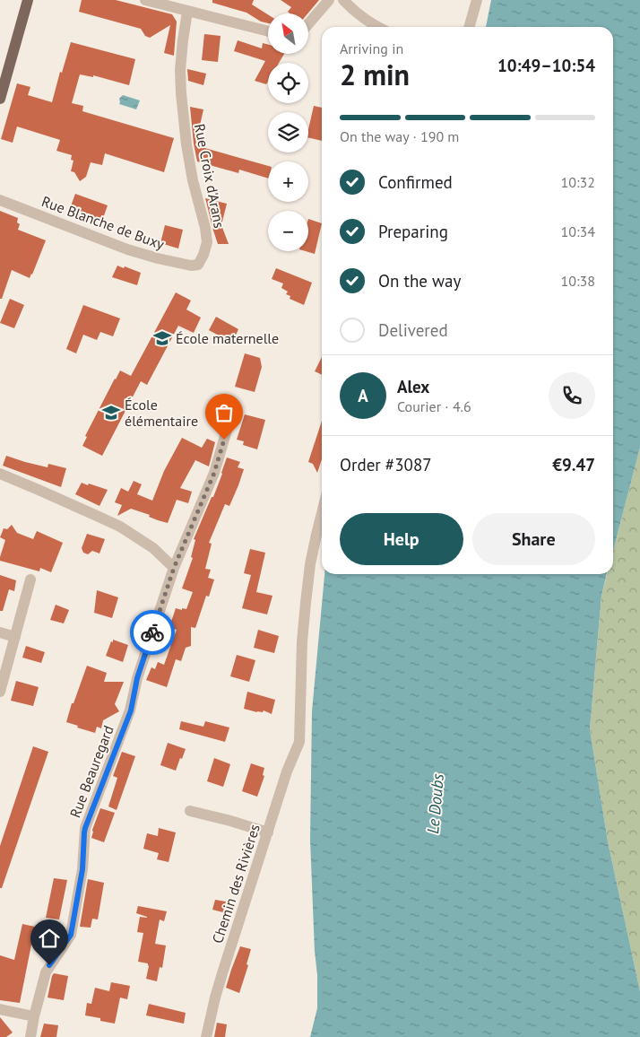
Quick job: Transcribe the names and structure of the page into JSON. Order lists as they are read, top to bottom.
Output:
{
  "streets": {
    "street": [
      "Rue Croix d'Arans",
      "Rue Blanche de Buxy",
      "Rue Beauregard",
      "Chemin des Rivières"
    ]
  },
  "crossings": [
    ["Rue Croix d'Arans", "Rue Blanche de Buxy"]
  ],
  "water": ["Le Doubs"],
  "places": {
    "school or university": ["École maternelle", "École élémentaire"]
  },
  "north": "top left",
  "page": {
    "map_buttons": ["+", "−"],
    "heading": ["2 min", "Arriving in", "10:49–10:54"],
    "panel": [
      "Alex",
      "Courier · 4.6",
      "Order #3087",
      "€9.47"
    ],
    "bar": "On the way · 190 m",
    "list": [
      ["Confirmed", "10:32"],
      ["Preparing", "10:34"],
      ["On the way", "10:38"],
      "Delivered"
    ],
    "round": "A",
    "buttons": ["Help", "Share"]
  }
}
